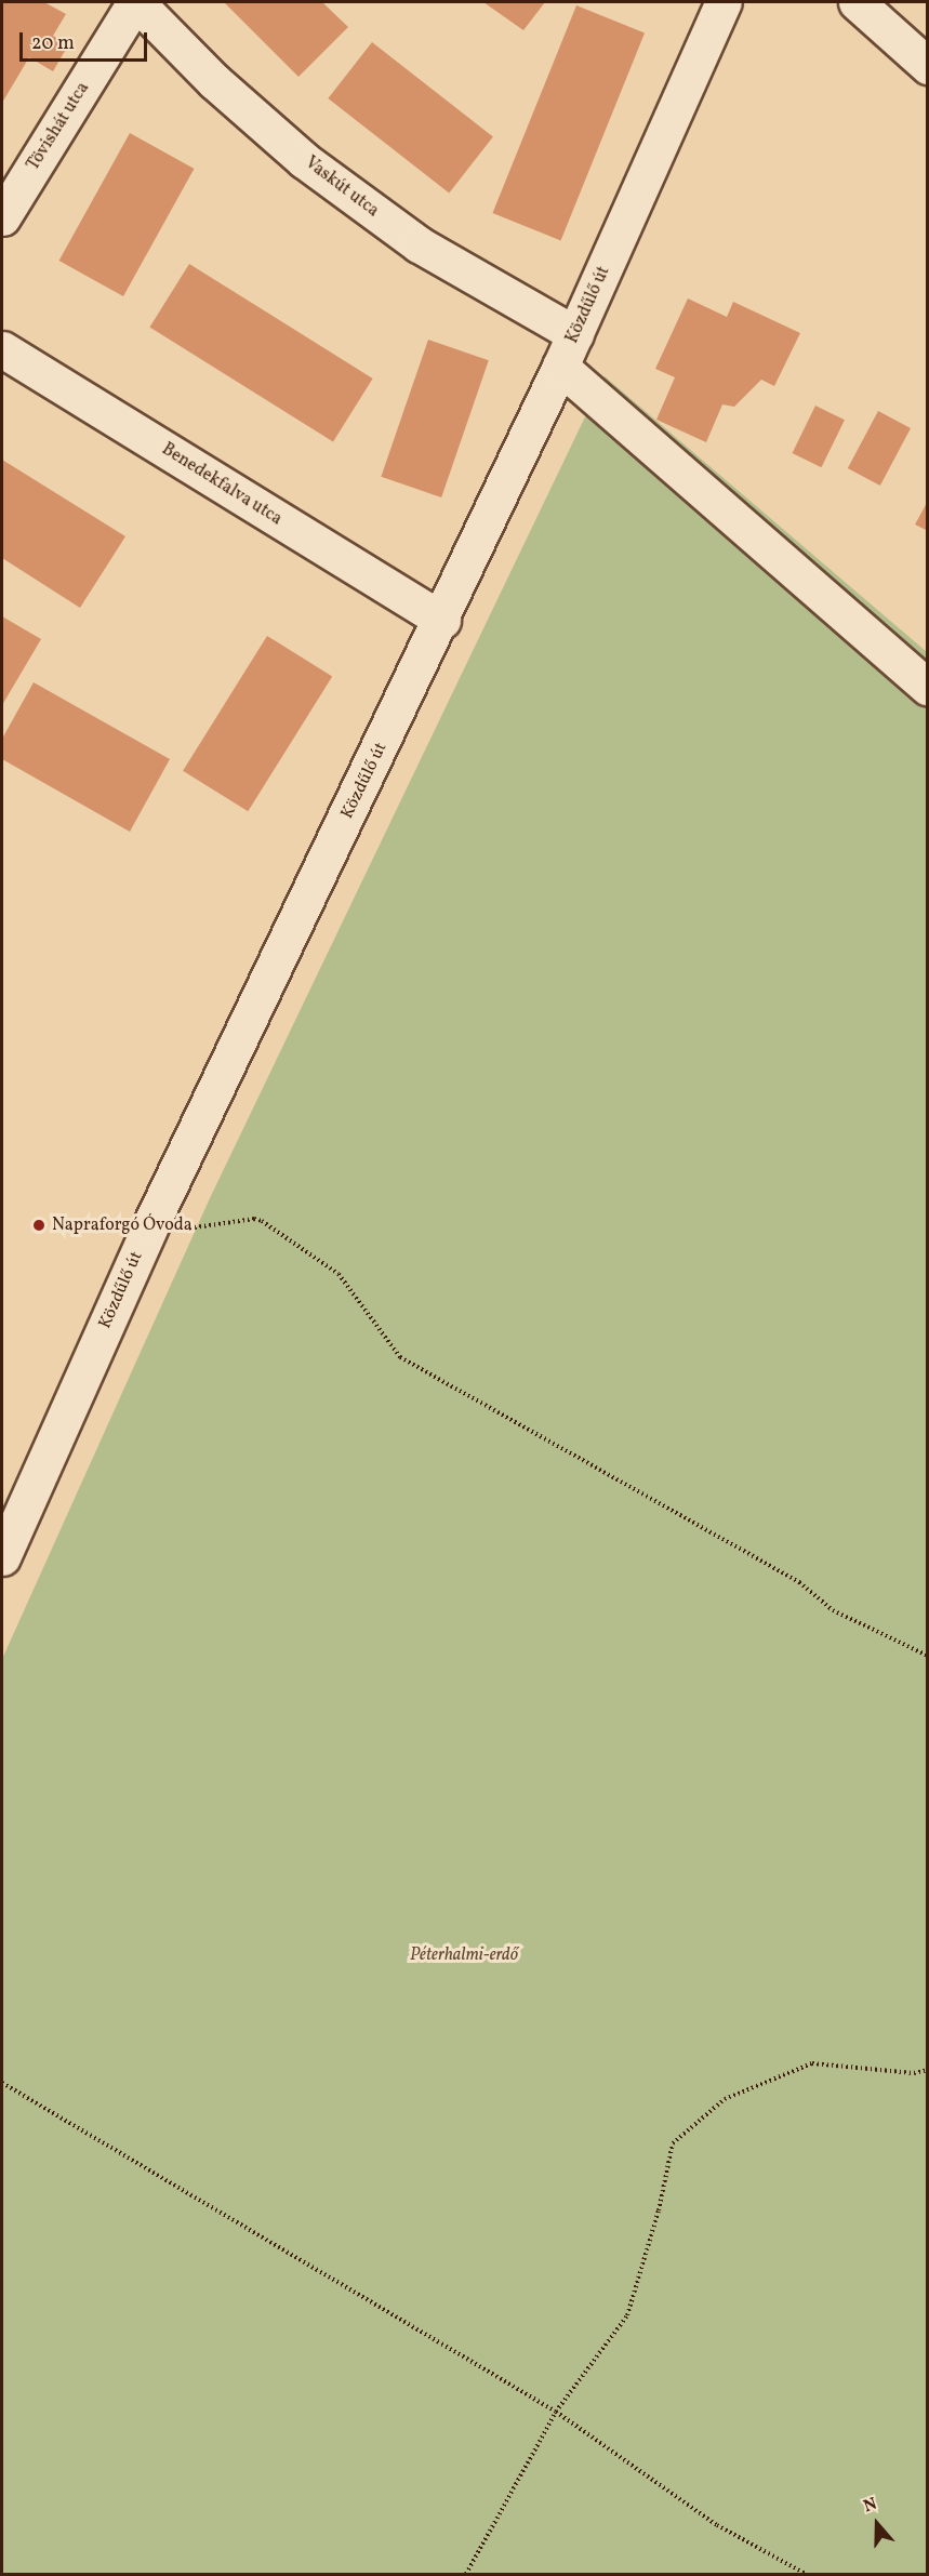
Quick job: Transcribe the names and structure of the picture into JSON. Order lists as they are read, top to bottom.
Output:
{
  "streets": {
    "street": [
      "Tövishát utca",
      "Vaskút utca",
      "Közdűlő út",
      "Benedekfalva utca"
    ]
  },
  "crossings": [
    ["Tövishát utca", "Vaskút utca"],
    ["Vaskút utca", "Közdűlő út"],
    ["Közdűlő út", "Benedekfalva utca"]
  ],
  "parks": ["Péterhalmi-erdő"],
  "places": ["Napraforgó Óvoda"],
  "scale_bar": "20 m",
  "north": "top"
}
